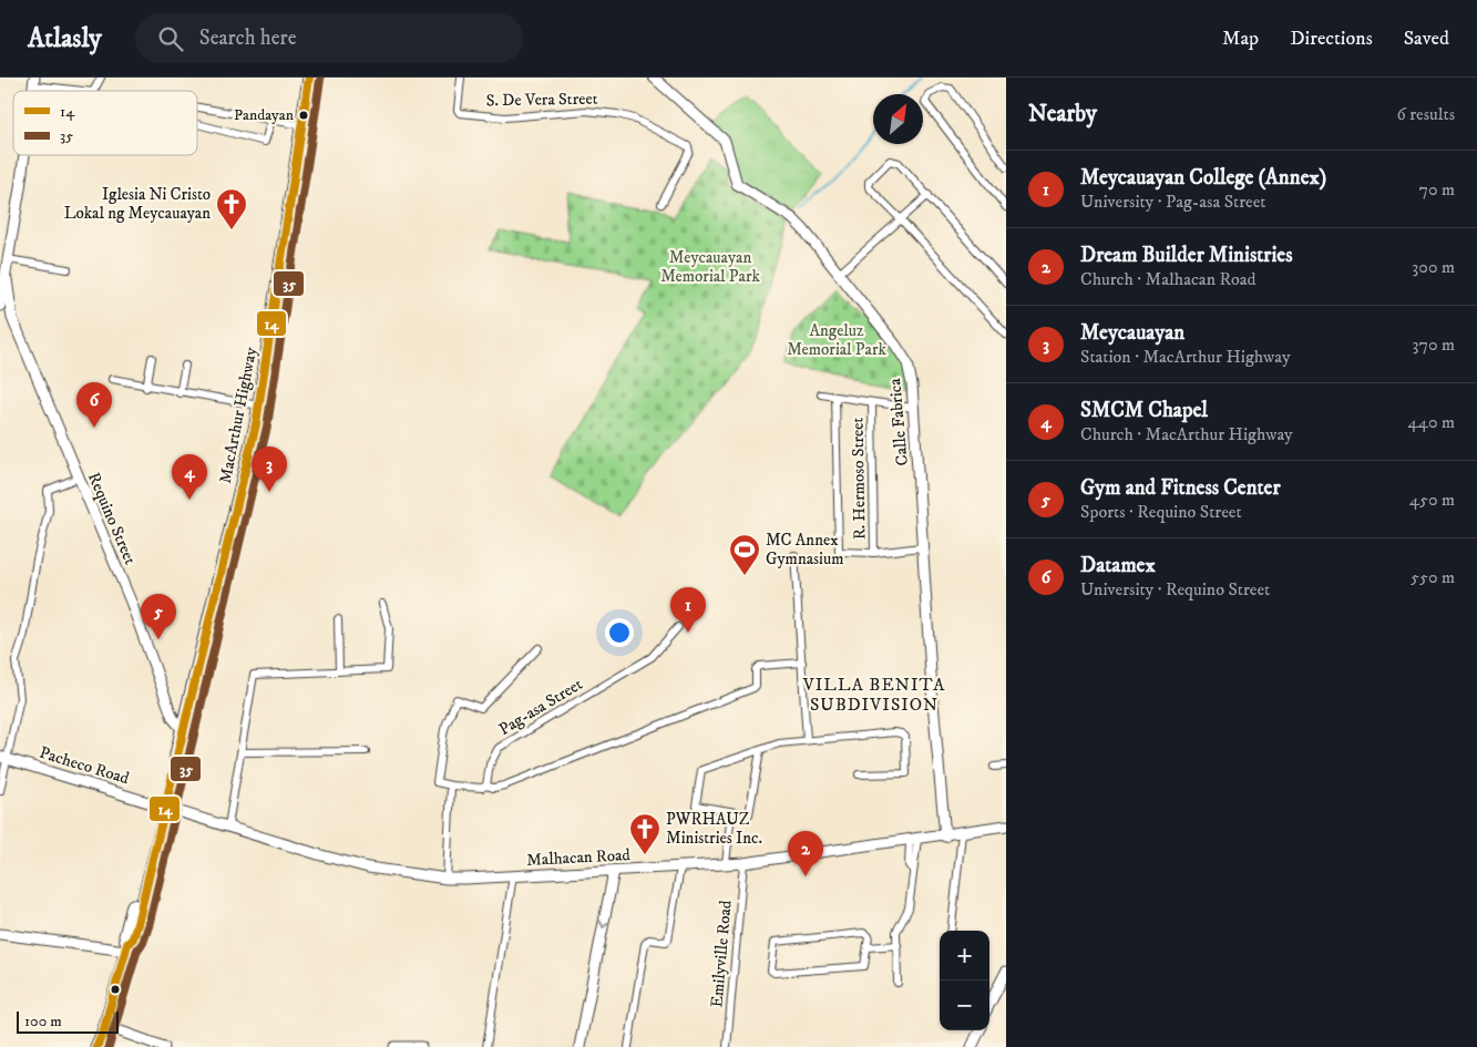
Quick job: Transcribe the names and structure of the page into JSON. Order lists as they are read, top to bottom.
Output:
{
  "streets": {
    "highway": ["MacArthur Highway"],
    "street": [
      "S. De Vera Street",
      "Calle Fabrica",
      "R. Hermoso Street",
      "Requino Street",
      "Pag-asa Street",
      "Pacheco Road",
      "Malhacan Road",
      "Emilyville Road"
    ]
  },
  "crossings": [
    ["MacArthur Highway", "Requino Street"],
    ["MacArthur Highway", "Pacheco Road"],
    ["MacArthur Highway", "Malhacan Road"],
    ["Calle Fabrica", "Malhacan Road"],
    ["Pacheco Road", "Malhacan Road"],
    ["Malhacan Road", "Emilyville Road"]
  ],
  "districts": ["VILLA BENITA SUBDIVISION"],
  "parks": ["Meycauayan Memorial Park", "Angeluz Memorial Park"],
  "places": {
    "other": ["Pandayan"],
    "church": ["Iglesia Ni Cristo Lokal ng Meycauayan", "PWRHAUZ Ministries Inc."],
    "sports": ["MC Annex Gymnasium"]
  },
  "lines": ["transit line 14", "transit line 35"],
  "legend": ["14", "35"],
  "scale_bar": "100 m",
  "north": "top right",
  "page": {
    "header": "Atlasly",
    "search": "Search here",
    "nav": ["Map", "Directions", "Saved"],
    "heading": ["Nearby", "6 results"],
    "list": [
      {
        "mark": "1",
        "name": "Meycauayan College (Annex)",
        "note": "University · Pag-asa Street",
        "value": "70 m"
      },
      {
        "mark": "2",
        "name": "Dream Builder Ministries",
        "note": "Church · Malhacan Road",
        "value": "300 m"
      },
      {
        "mark": "3",
        "name": "Meycauayan",
        "note": "Station · MacArthur Highway",
        "value": "370 m"
      },
      {
        "mark": "4",
        "name": "SMCM Chapel",
        "note": "Church · MacArthur Highway",
        "value": "440 m"
      },
      {
        "mark": "5",
        "name": "Gym and Fitness Center",
        "note": "Sports · Requino Street",
        "value": "450 m"
      },
      {
        "mark": "6",
        "name": "Datamex",
        "note": "University · Requino Street",
        "value": "550 m"
      }
    ],
    "pins": [
      "6",
      "3",
      "4",
      "1",
      "5",
      "2"
    ],
    "map_buttons": ["+", "−"],
    "scale": "100 m"
  }
}
